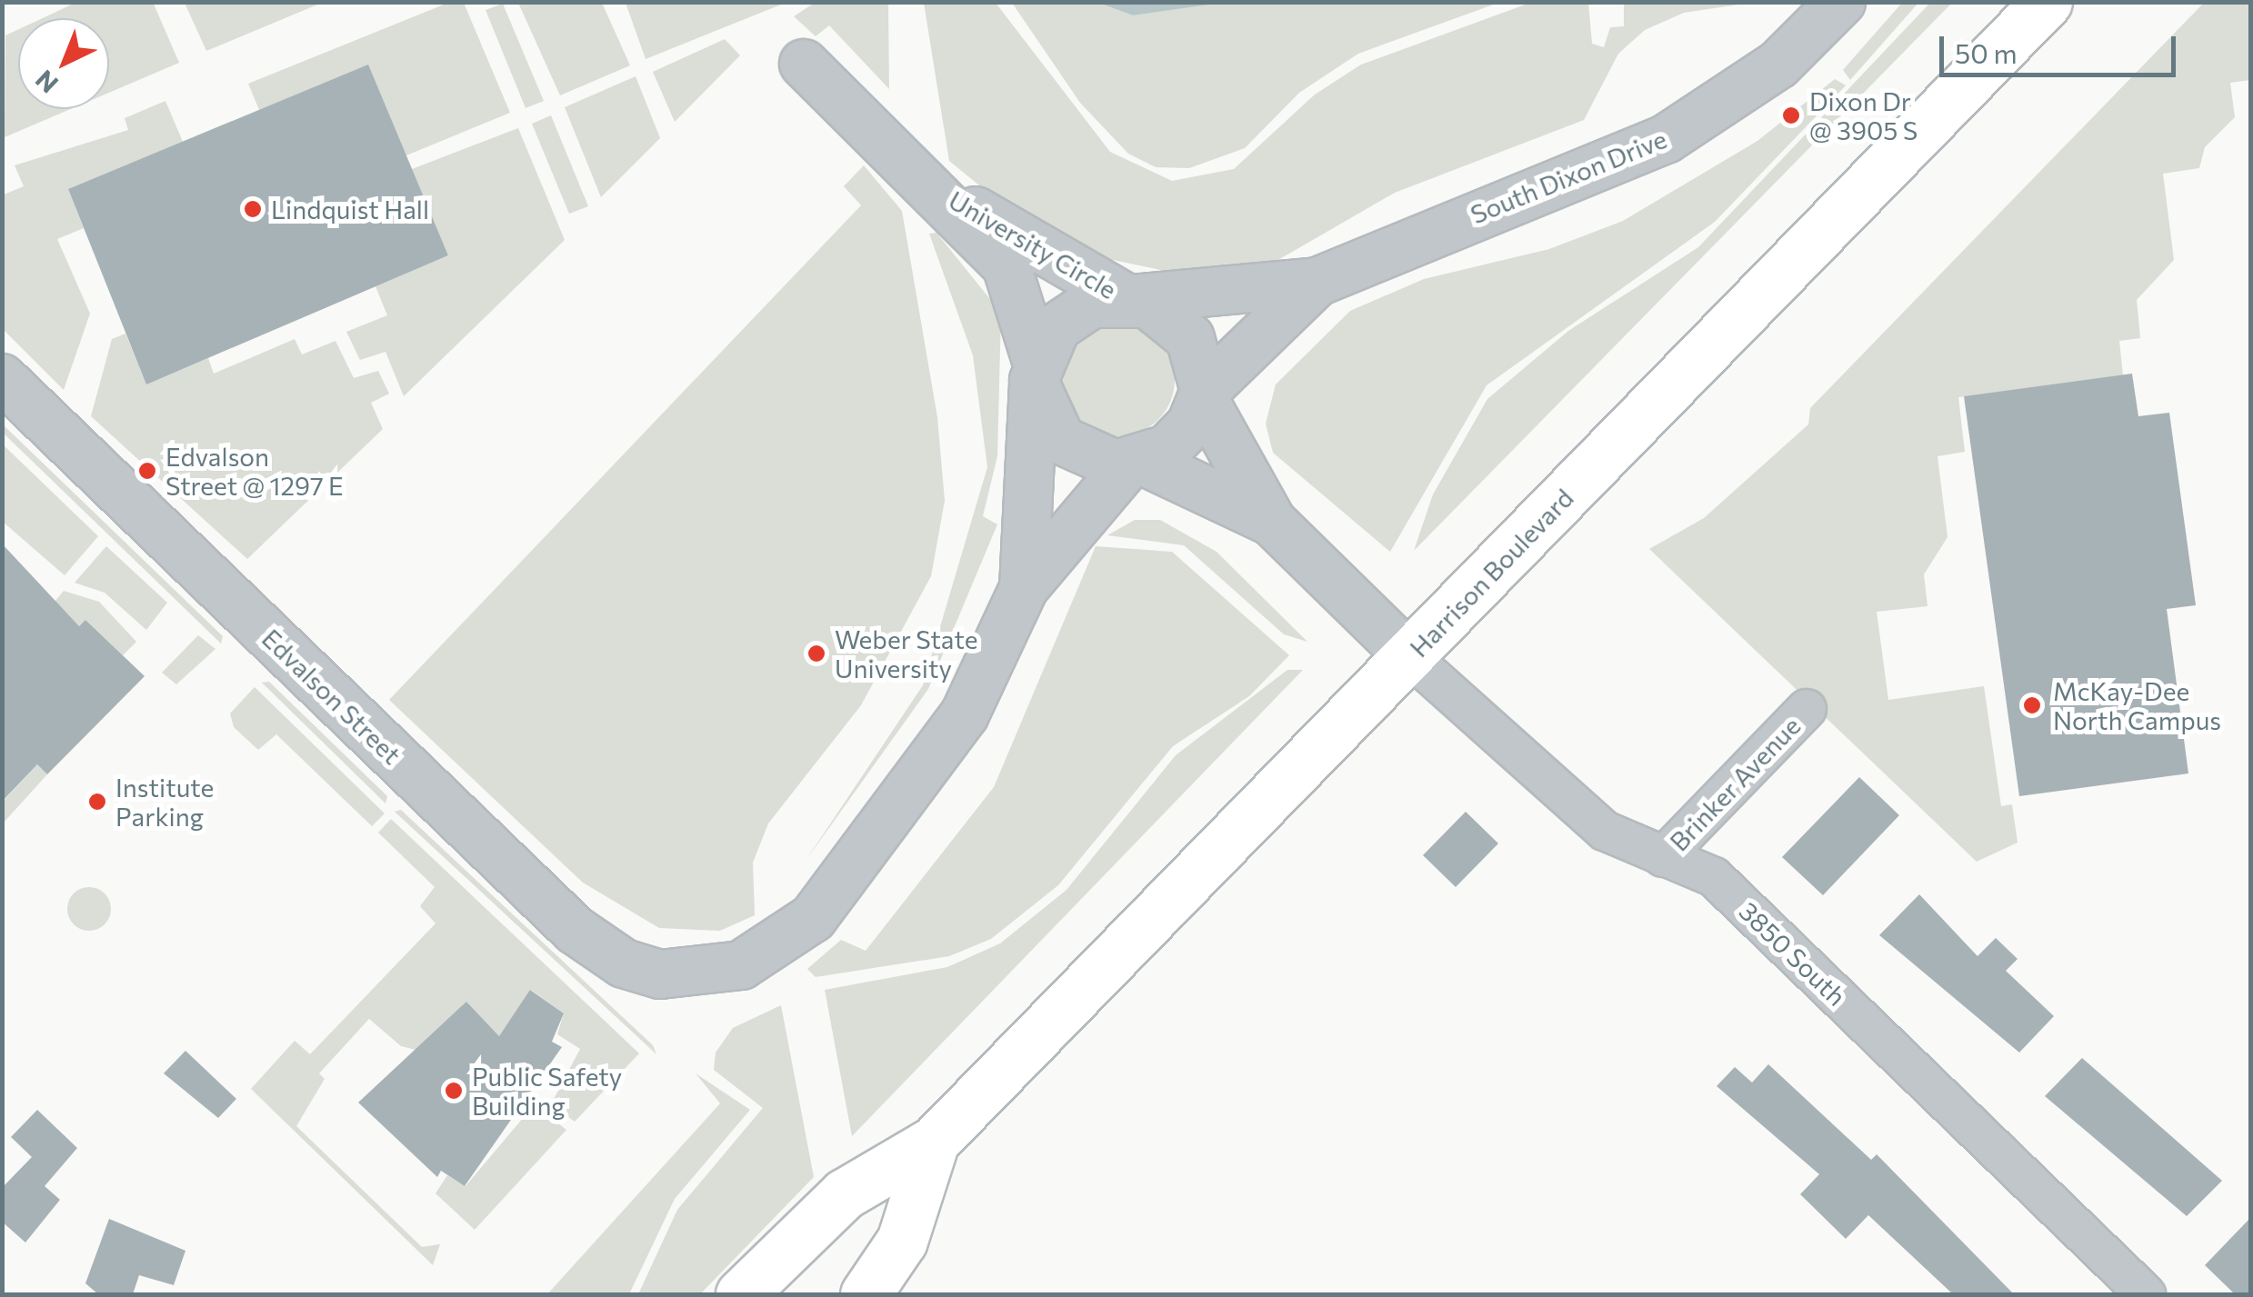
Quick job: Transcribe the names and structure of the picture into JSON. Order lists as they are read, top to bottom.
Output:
{
  "streets": {
    "main road": ["Harrison Boulevard"],
    "street": [
      "South Dixon Drive",
      "University Circle",
      "Edvalson Street",
      "Brinker Avenue",
      "3850 South"
    ]
  },
  "crossings": [
    ["South Dixon Drive", "University Circle"],
    ["Harrison Boulevard", "3850 South"],
    ["Brinker Avenue", "3850 South"]
  ],
  "places": [
    "Dixon Dr @ 3905 S",
    "Lindquist Hall",
    "Edvalson Street @ 1297 E",
    "Weber State University",
    "McKay-Dee North Campus",
    "Institute Parking",
    "Public Safety Building"
  ],
  "scale_bar": "50 m",
  "north": "bottom left"
}
